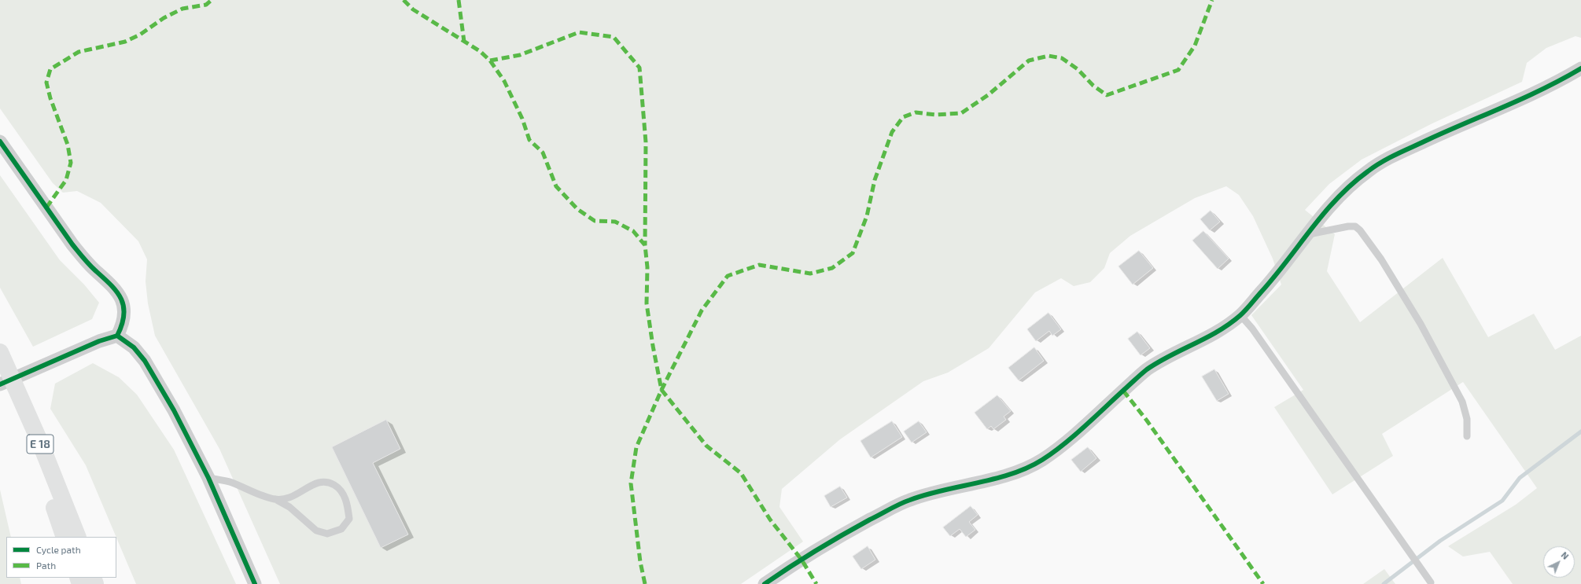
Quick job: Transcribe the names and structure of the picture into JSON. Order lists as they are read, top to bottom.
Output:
{
  "streets": {
    "highway": ["E 18"]
  },
  "legend": ["Cycle path", "Path"],
  "north": "top right"
}
